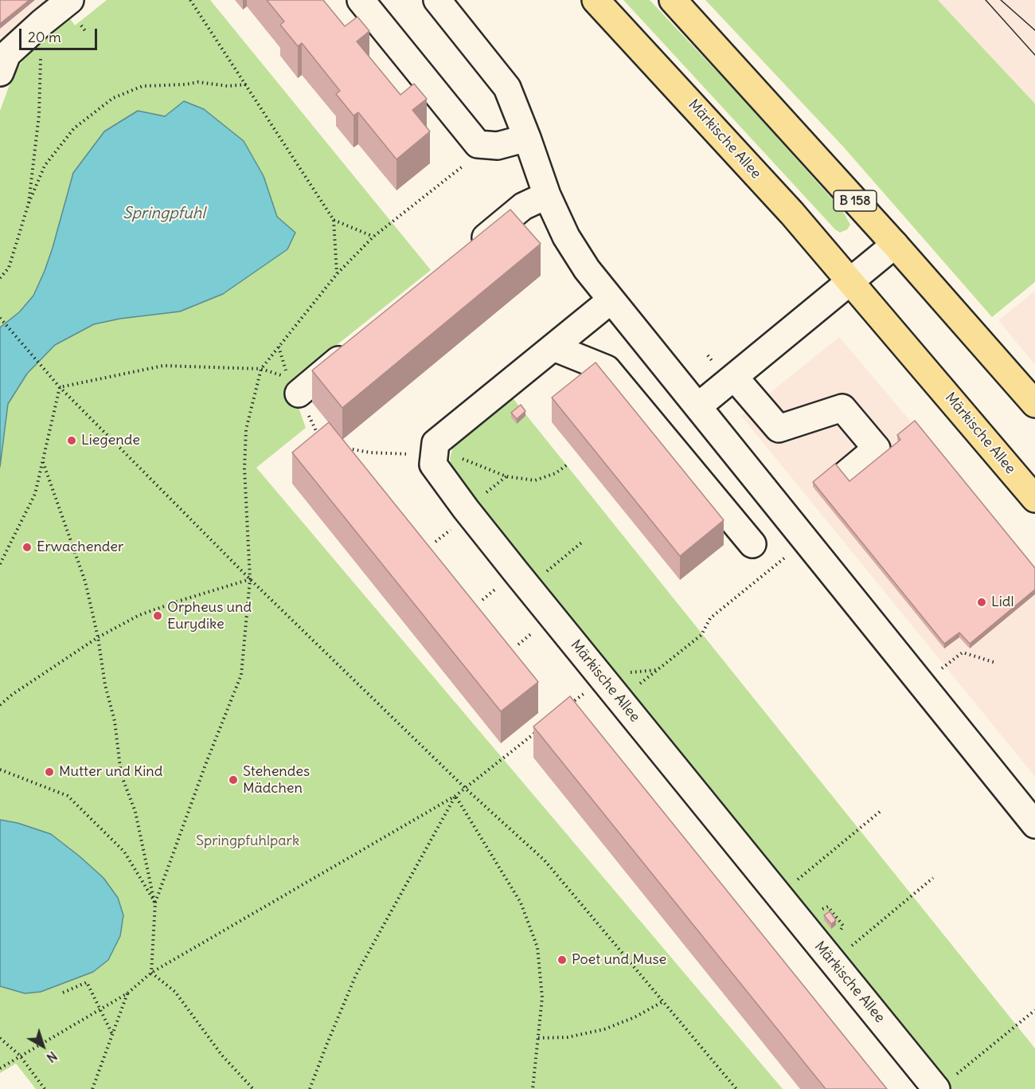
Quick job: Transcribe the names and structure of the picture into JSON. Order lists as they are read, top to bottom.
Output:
{
  "streets": {
    "main road": ["Märkische Allee", "B 158"]
  },
  "water": ["Springpfuhl"],
  "parks": ["Springpfuhlpark"],
  "places": [
    "Liegende",
    "Erwachender",
    "Lidl",
    "Orpheus und Eurydike",
    "Mutter und Kind",
    "Stehendes Mädchen",
    "Poet und Muse"
  ],
  "scale_bar": "20 m",
  "north": "bottom right"
}
